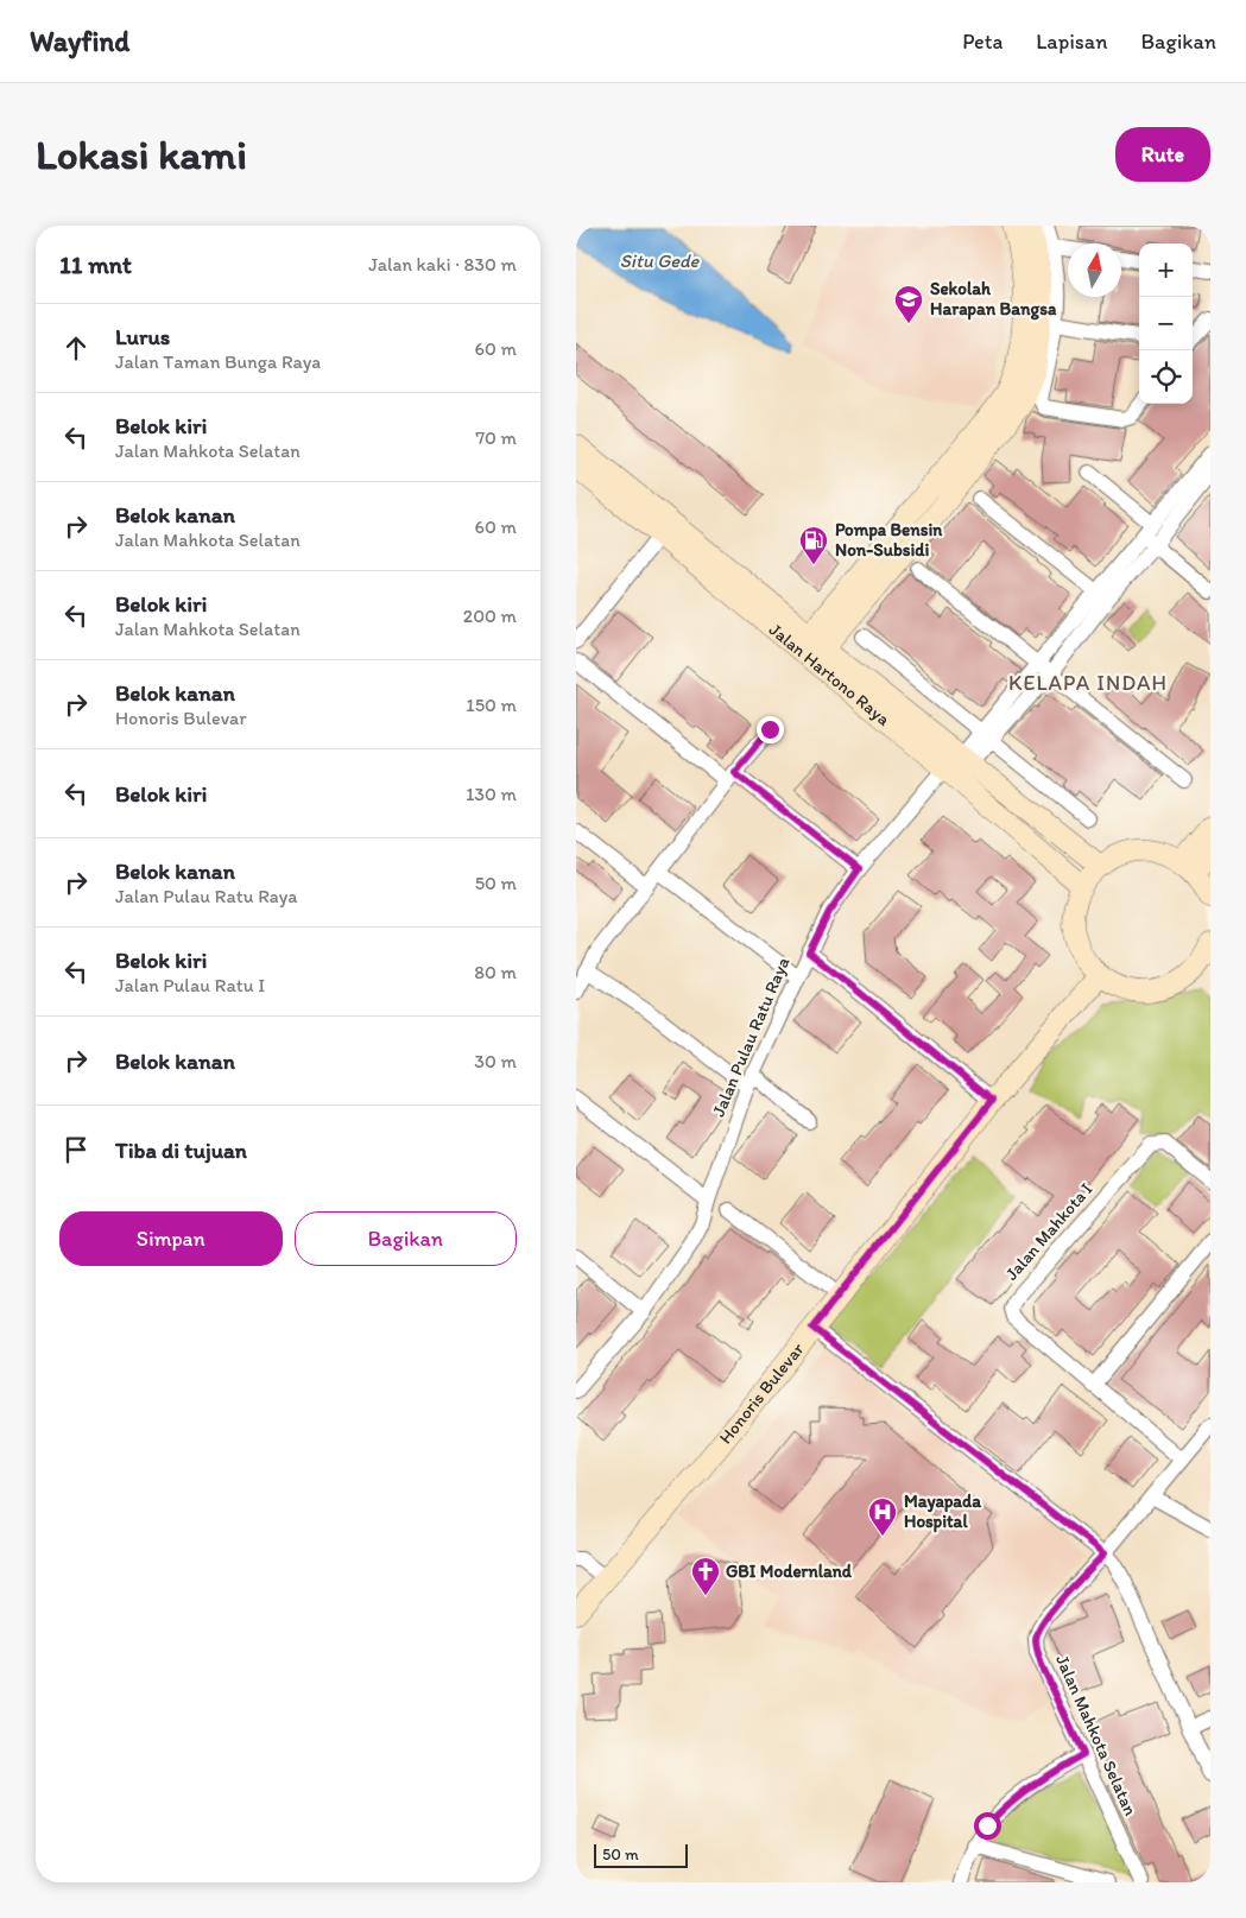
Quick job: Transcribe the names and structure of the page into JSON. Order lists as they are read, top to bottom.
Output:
{
  "streets": {
    "street": [
      "Jalan Hartono Raya",
      "Jalan Pulau Ratu Raya",
      "Jalan Mahkota I",
      "Honoris Bulevar",
      "Jalan Mahkota Selatan"
    ]
  },
  "crossings": [
    ["Jalan Hartono Raya", "Jalan Pulau Ratu Raya"],
    ["Jalan Mahkota I", "Jalan Mahkota Selatan"]
  ],
  "districts": ["KELAPA INDAH"],
  "water": ["Situ Gede"],
  "places": {
    "school or university": ["Sekolah Harapan Bangsa"],
    "fuel station": ["Pompa Bensin Non-Subsidi"],
    "hospital": ["Mayapada Hospital"],
    "church": ["GBI Modernland"]
  },
  "scale_bar": "50 m",
  "north": "top",
  "page": {
    "header": "Wayfind",
    "nav": ["Peta", "Lapisan", "Bagikan"],
    "buttons": [
      "Rute",
      ["Simpan", "Bagikan"]
    ],
    "title": "Lokasi kami",
    "heading": ["11 mnt", "Jalan kaki · 830 m"],
    "map_buttons": ["+", "−"],
    "list": [
      ["Lurus", "Jalan Taman Bunga Raya", "60 m"],
      ["Belok kiri", "Jalan Mahkota Selatan", "70 m"],
      ["Belok kanan", "Jalan Mahkota Selatan", "60 m"],
      ["Belok kiri", "Jalan Mahkota Selatan", "200 m"],
      ["Belok kanan", "Honoris Bulevar", "150 m"],
      ["Belok kiri", "130 m"],
      ["Belok kanan", "Jalan Pulau Ratu Raya", "50 m"],
      ["Belok kiri", "Jalan Pulau Ratu I", "80 m"],
      ["Belok kanan", "30 m"],
      "Tiba di tujuan"
    ],
    "scale": "50 m"
  }
}
